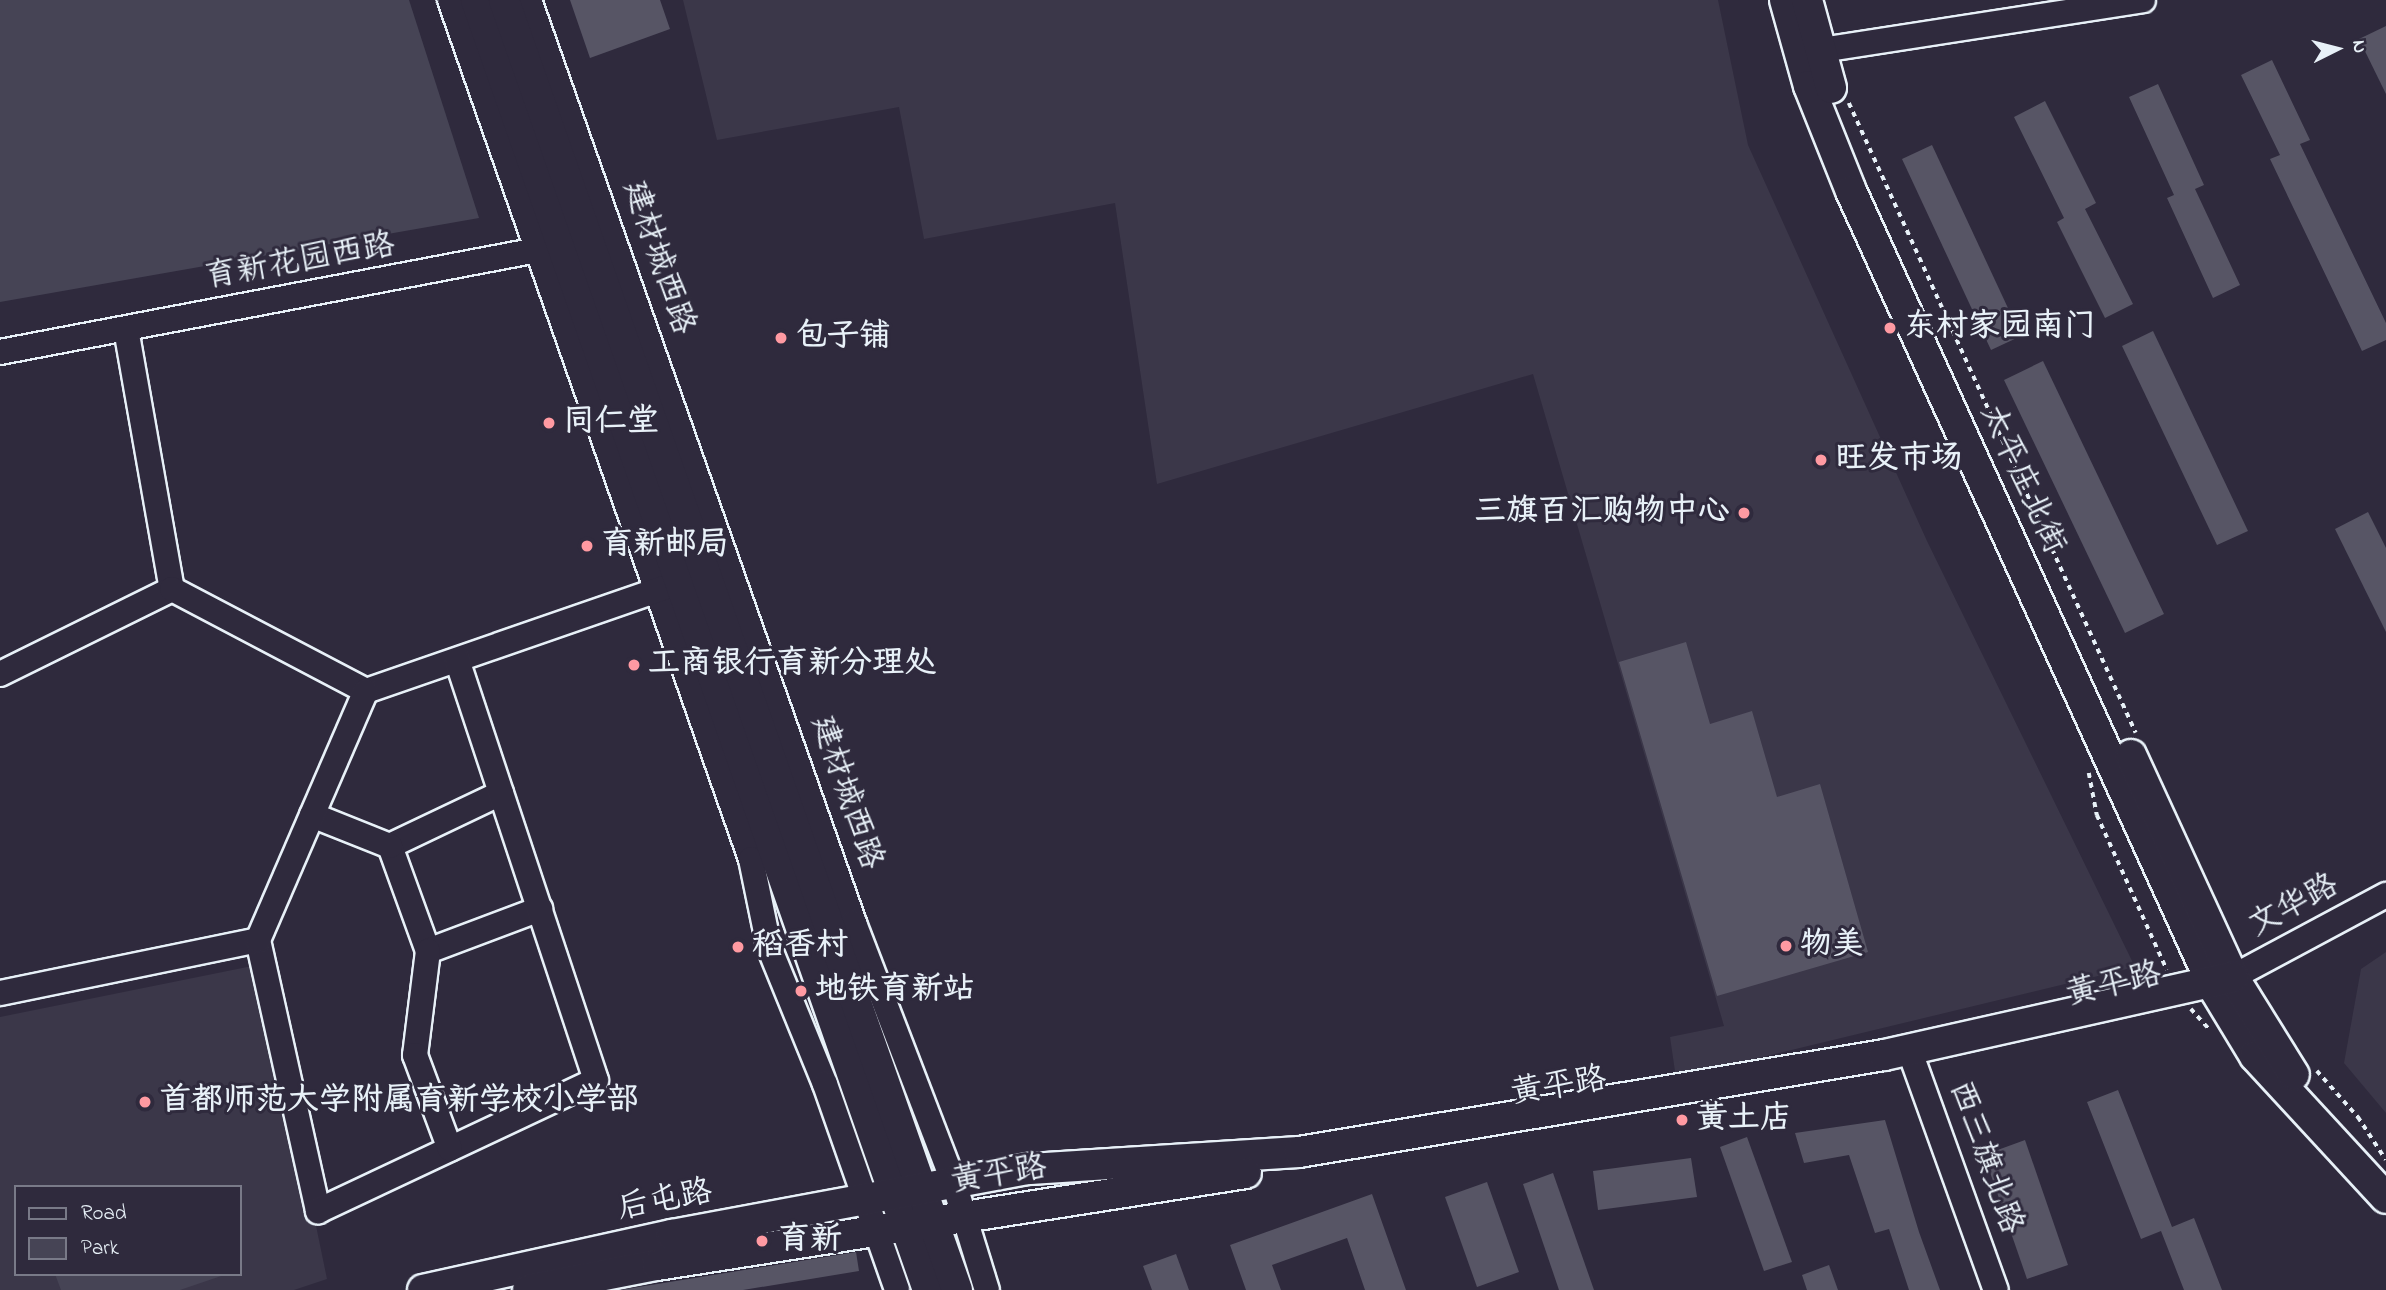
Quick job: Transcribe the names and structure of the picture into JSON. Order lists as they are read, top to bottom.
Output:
{
  "streets": {
    "main road": [
      "建材城西路",
      "太平庄北街",
      "黄平路",
      "后屯路"
    ],
    "street": ["育新花园西路", "文华路", "西三旗北路"]
  },
  "crossings": [
    ["建材城西路", "育新花园西路"],
    ["建材城西路", "黄平路"],
    ["建材城西路", "后屯路"],
    ["太平庄北街", "文华路"],
    ["太平庄北街", "黄平路"],
    ["文华路", "黄平路"],
    ["黄平路", "西三旗北路"],
    ["黄平路", "后屯路"]
  ],
  "places": [
    "东村家园南门",
    "包子铺",
    "同仁堂",
    "旺发市场",
    "三旗百汇购物中心",
    "育新邮局",
    "工商银行育新分理处",
    "物美",
    "稻香村",
    "地铁育新站",
    "首都师范大学附属育新学校小学部",
    "黄土店",
    "育新"
  ],
  "legend": ["Road", "Park"],
  "north": "right"
}
